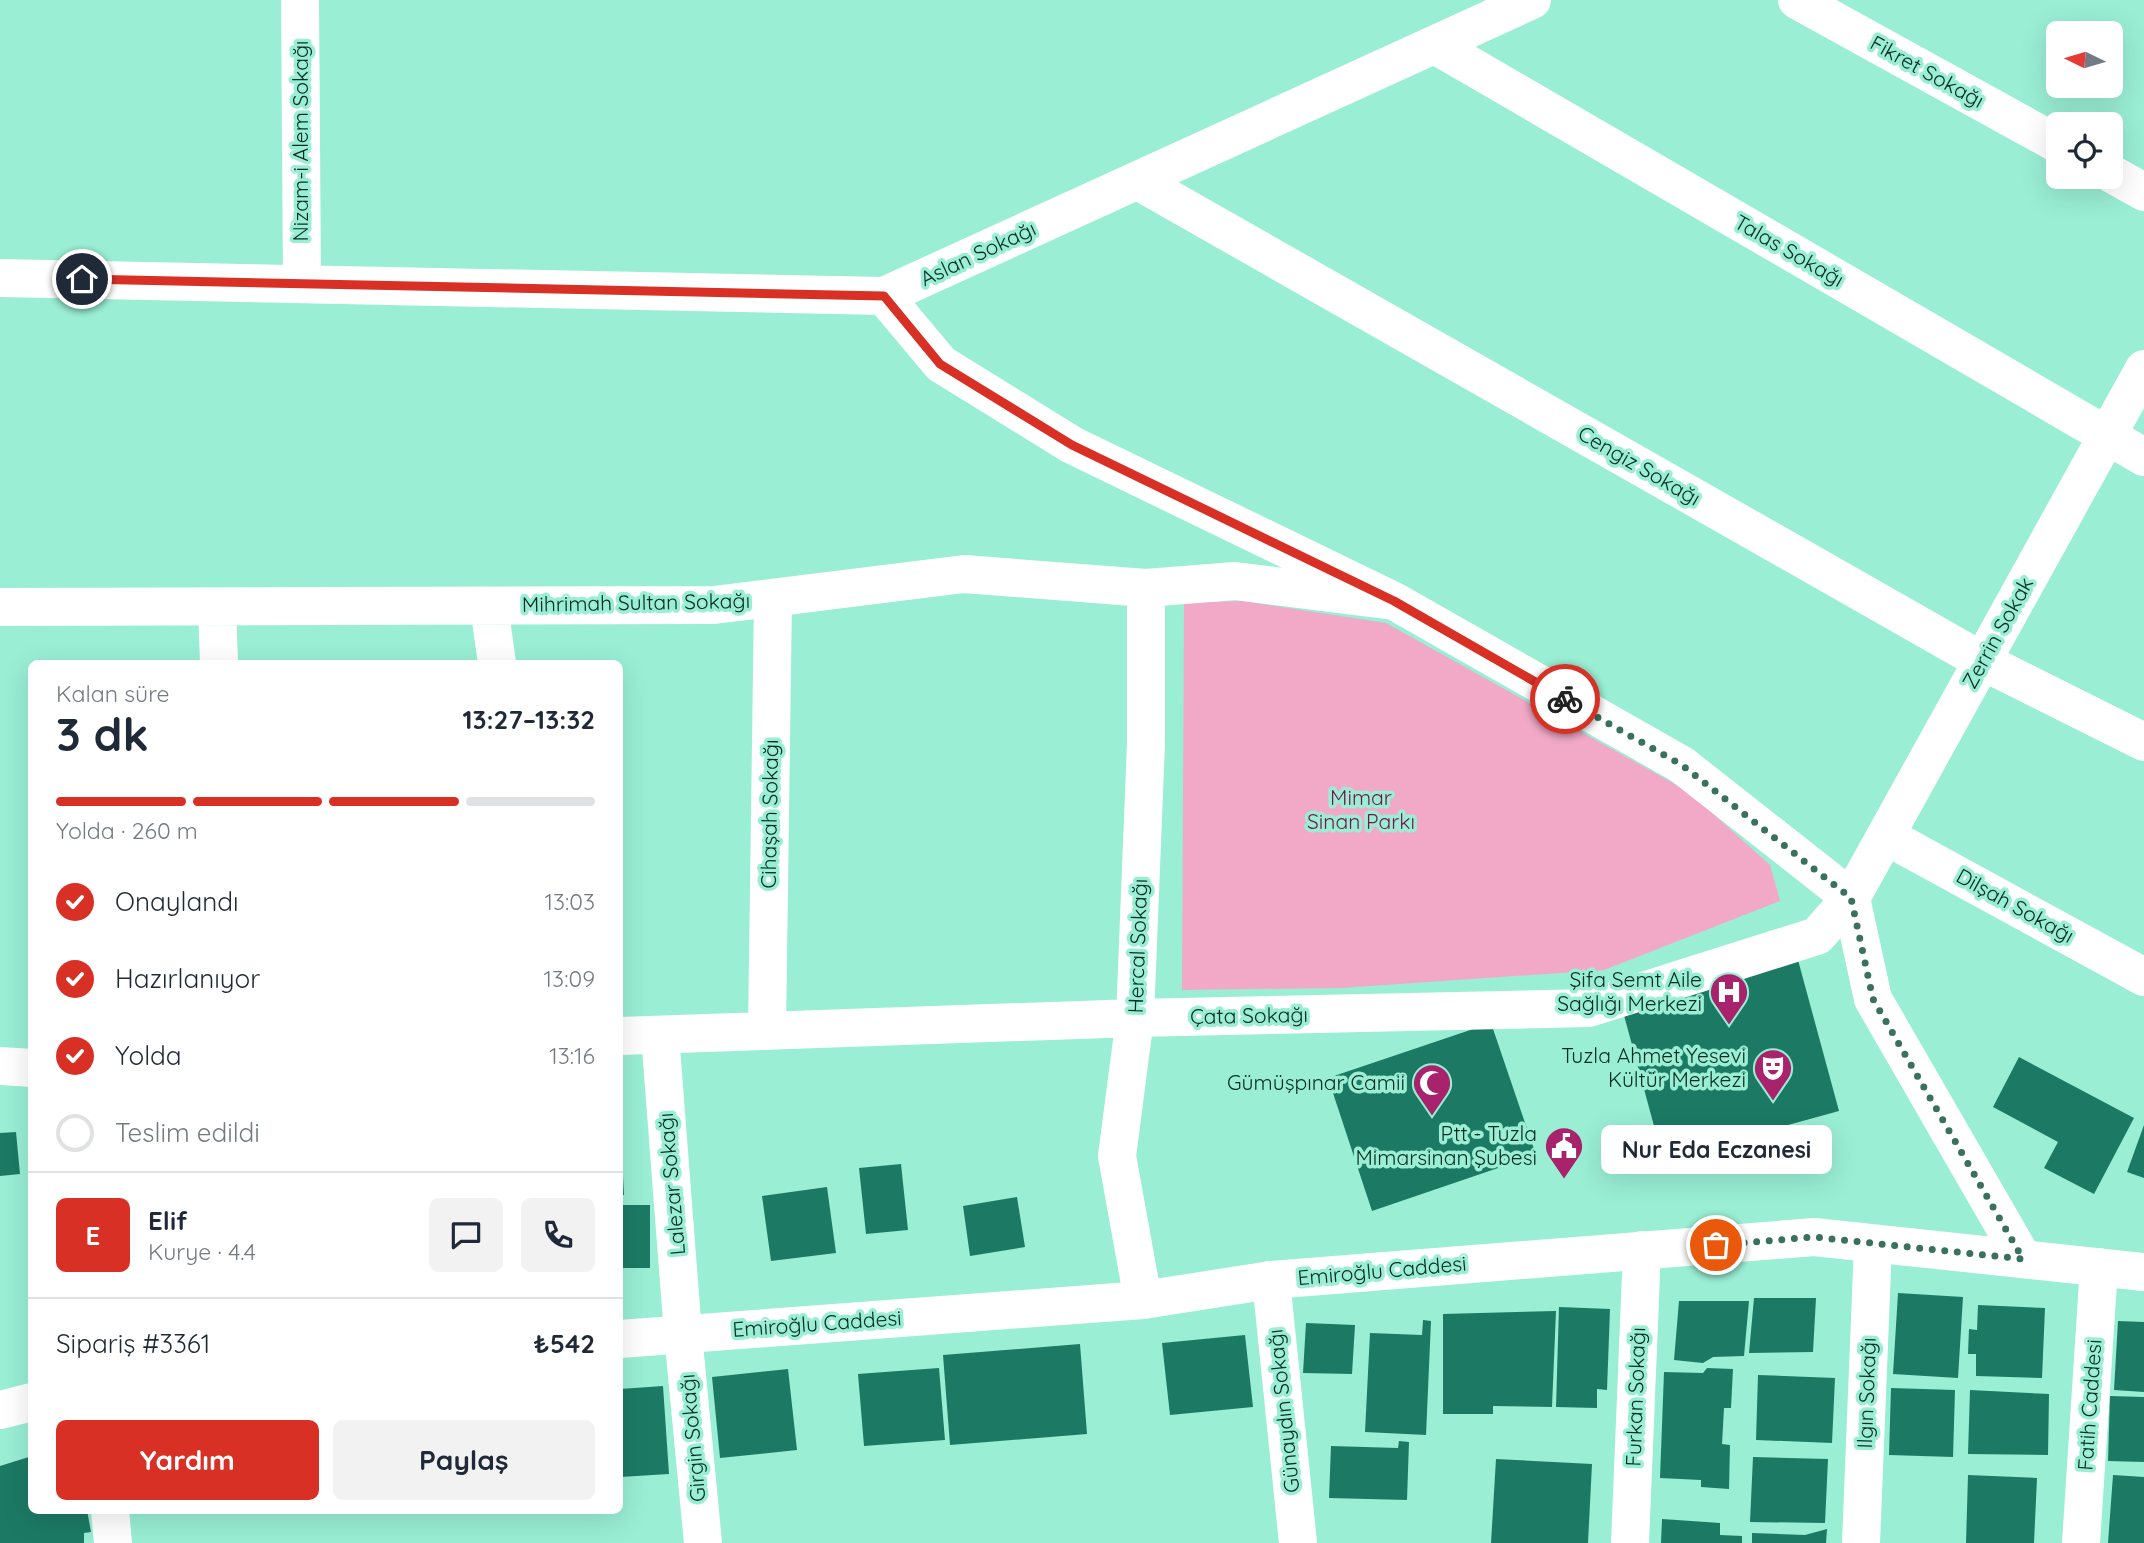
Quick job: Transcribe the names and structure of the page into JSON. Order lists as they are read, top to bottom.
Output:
{
  "streets": {
    "street": [
      "Fikret Sokağı",
      "Nizam-i Alem Sokağı",
      "Talas Sokağı",
      "Aslan Sokağı",
      "Cengiz Sokağı",
      "Mihrimah Sultan Sokağı",
      "Zerrin Sokak",
      "Cihaşah Sokağı",
      "Dilşah Sokağı",
      "Hercal Sokağı",
      "Çata Sokağı",
      "Lalezar Sokağı",
      "Emiroğlu Caddesi",
      "Ilgın Sokağı",
      "Furkan Sokağı",
      "Fatih Caddesi",
      "Günaydın Sokağı",
      "Girgin Sokağı"
    ]
  },
  "crossings": [
    ["Nizam-i Alem Sokağı", "Aslan Sokağı"],
    ["Talas Sokağı", "Aslan Sokağı"],
    ["Talas Sokağı", "Zerrin Sokak"],
    ["Aslan Sokağı", "Cengiz Sokağı"],
    ["Cengiz Sokağı", "Zerrin Sokak"],
    ["Mihrimah Sultan Sokağı", "Cihaşah Sokağı"],
    ["Mihrimah Sultan Sokağı", "Hercal Sokağı"],
    ["Zerrin Sokak", "Dilşah Sokağı"],
    ["Zerrin Sokak", "Çata Sokağı"],
    ["Cihaşah Sokağı", "Çata Sokağı"],
    ["Hercal Sokağı", "Çata Sokağı"],
    ["Hercal Sokağı", "Emiroğlu Caddesi"],
    ["Çata Sokağı", "Lalezar Sokağı"],
    ["Lalezar Sokağı", "Emiroğlu Caddesi"],
    ["Lalezar Sokağı", "Girgin Sokağı"],
    ["Emiroğlu Caddesi", "Ilgın Sokağı"],
    ["Emiroğlu Caddesi", "Furkan Sokağı"],
    ["Emiroğlu Caddesi", "Fatih Caddesi"],
    ["Emiroğlu Caddesi", "Günaydın Sokağı"],
    ["Emiroğlu Caddesi", "Girgin Sokağı"]
  ],
  "parks": ["Mimar Sinan Parkı"],
  "places": {
    "hospital": ["Şifa Semt Aile Sağlığı Merkezi"],
    "theatre": ["Tuzla Ahmet Yesevi Kültür Merkezi"],
    "mosque": ["Gümüşpınar Camii"],
    "public building": ["Ptt - Tuzla Mimarsinan Şubesi"],
    "other": ["Nur Eda Eczanesi"]
  },
  "north": "left",
  "page": {
    "heading": ["3 dk", "Kalan süre", "13:27–13:32"],
    "panel": [
      "Elif",
      "Kurye · 4.4",
      "Sipariş #3361",
      "₺542"
    ],
    "bar": "Yolda · 260 m",
    "list": [
      ["Onaylandı", "13:03"],
      ["Hazırlanıyor", "13:09"],
      ["Yolda", "13:16"],
      "Teslim edildi"
    ],
    "bubble": "Nur Eda Eczanesi",
    "round": "E",
    "buttons": ["Yardım", "Paylaş"]
  }
}
